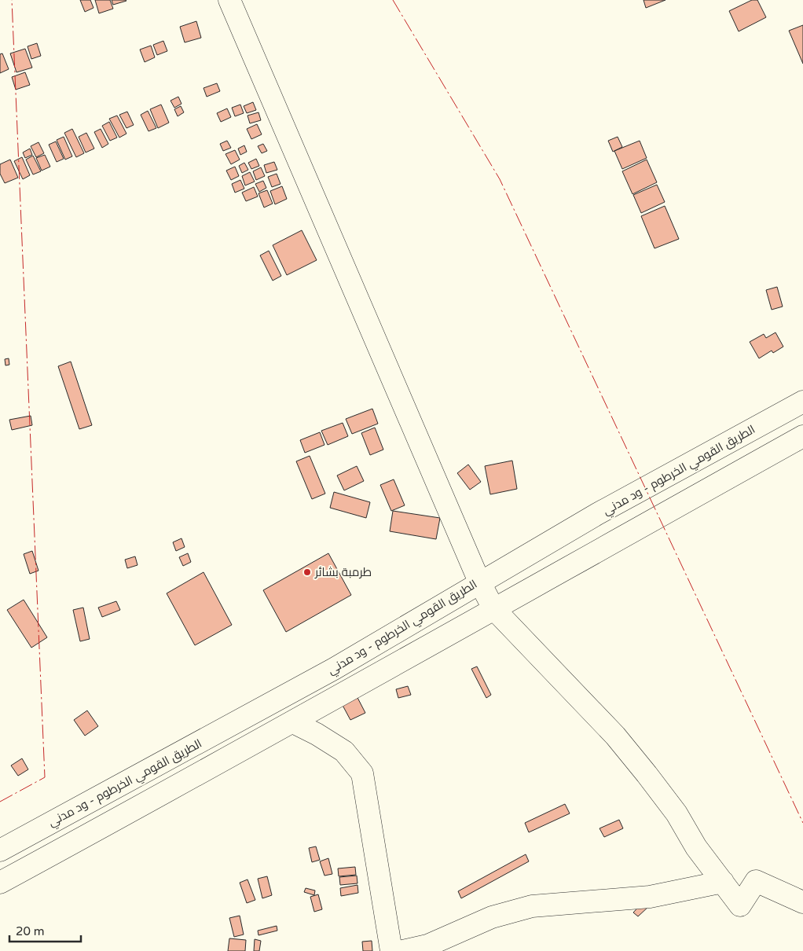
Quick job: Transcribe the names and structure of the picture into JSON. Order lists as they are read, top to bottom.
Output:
{
  "streets": {
    "main road": ["الطريق القومي الخرطوم - ود مدني"]
  },
  "places": ["طرمبة بشائر"],
  "scale_bar": "20 m"
}
